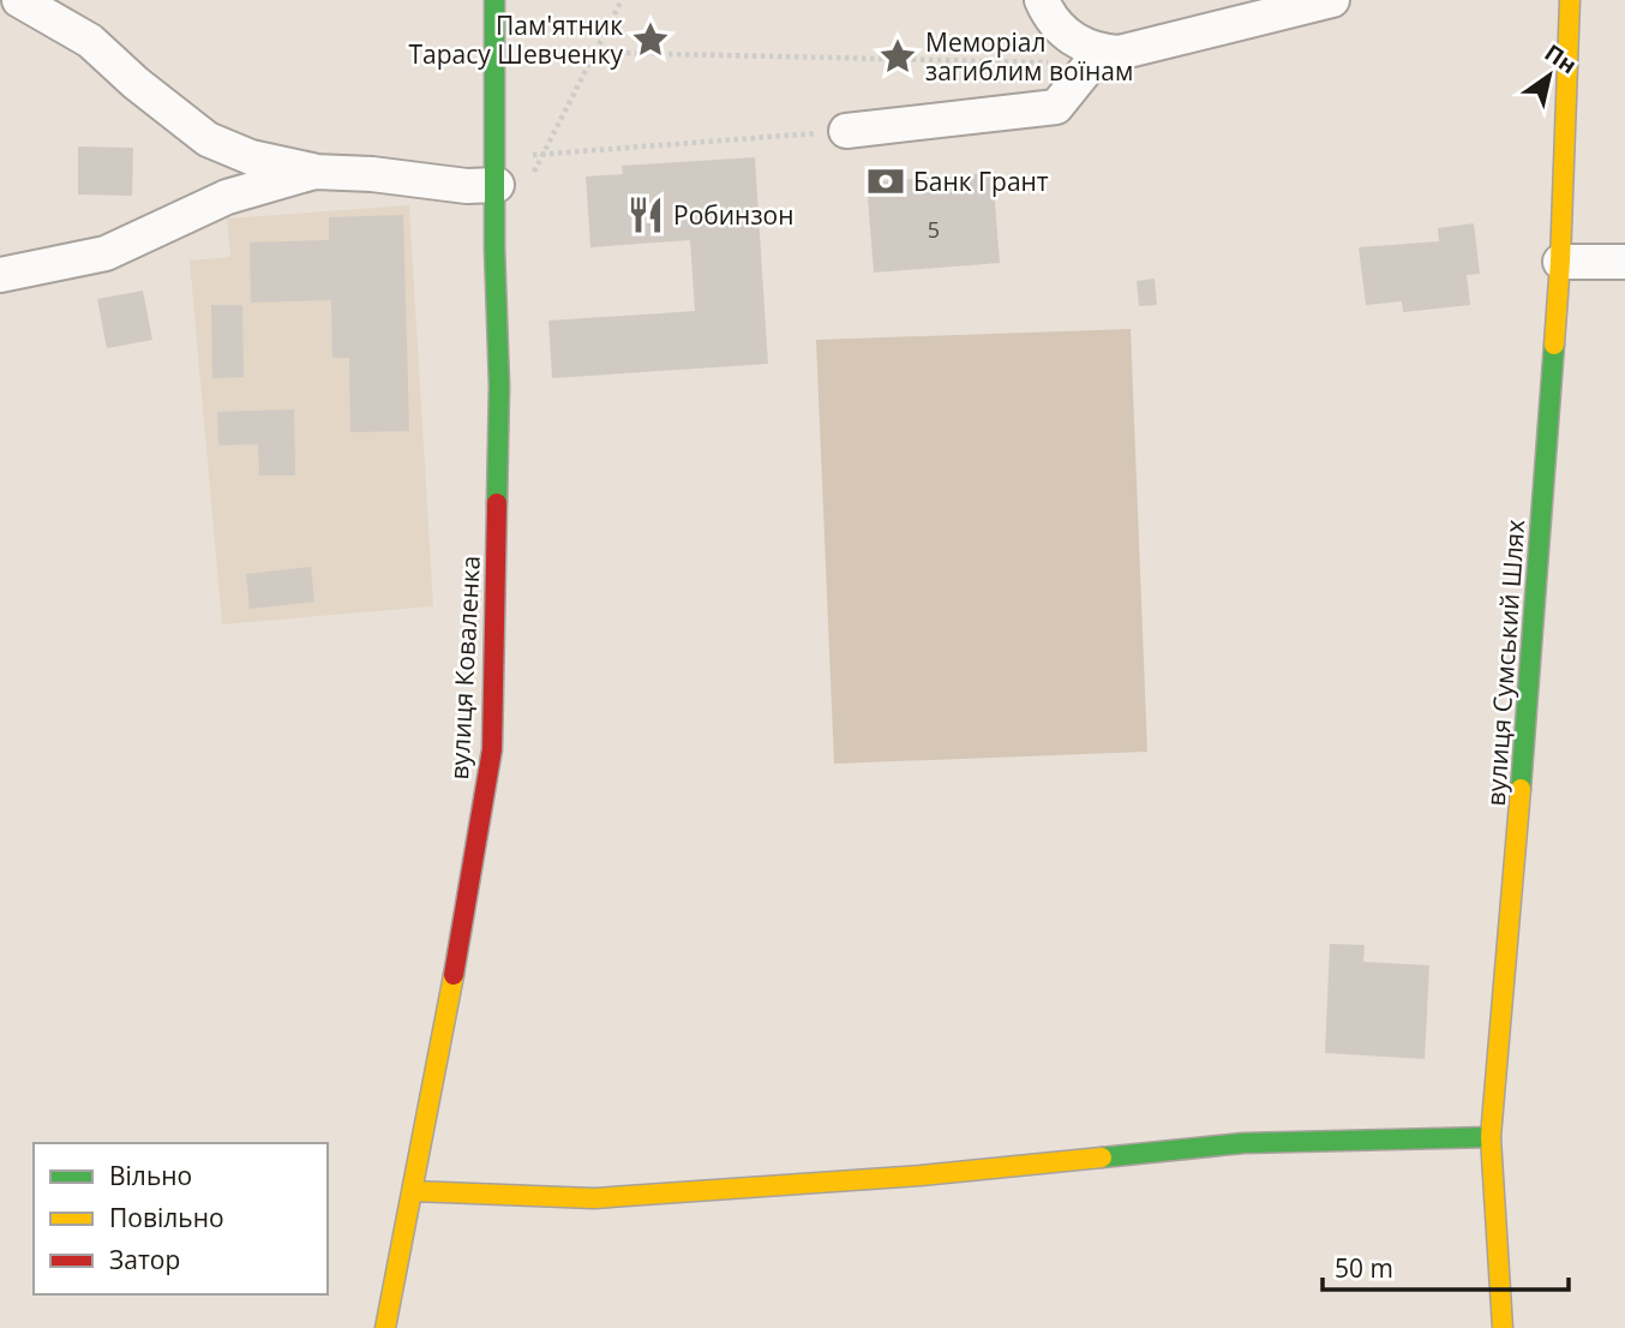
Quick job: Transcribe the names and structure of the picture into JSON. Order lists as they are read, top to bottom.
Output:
{
  "streets": {
    "street": ["вулиця Сумський Шлях", "вулиця Коваленка"]
  },
  "places": {
    "place": ["Пам'ятник Тарасу Шевченку", "Меморіал загиблим воїнам"],
    "bank": ["Банк Грант"],
    "restaurant": ["Робинзон"]
  },
  "house_numbers": ["5"],
  "legend": ["Вільно", "Повільно", "Затор"],
  "scale_bar": "50 m",
  "north": "top right"
}
